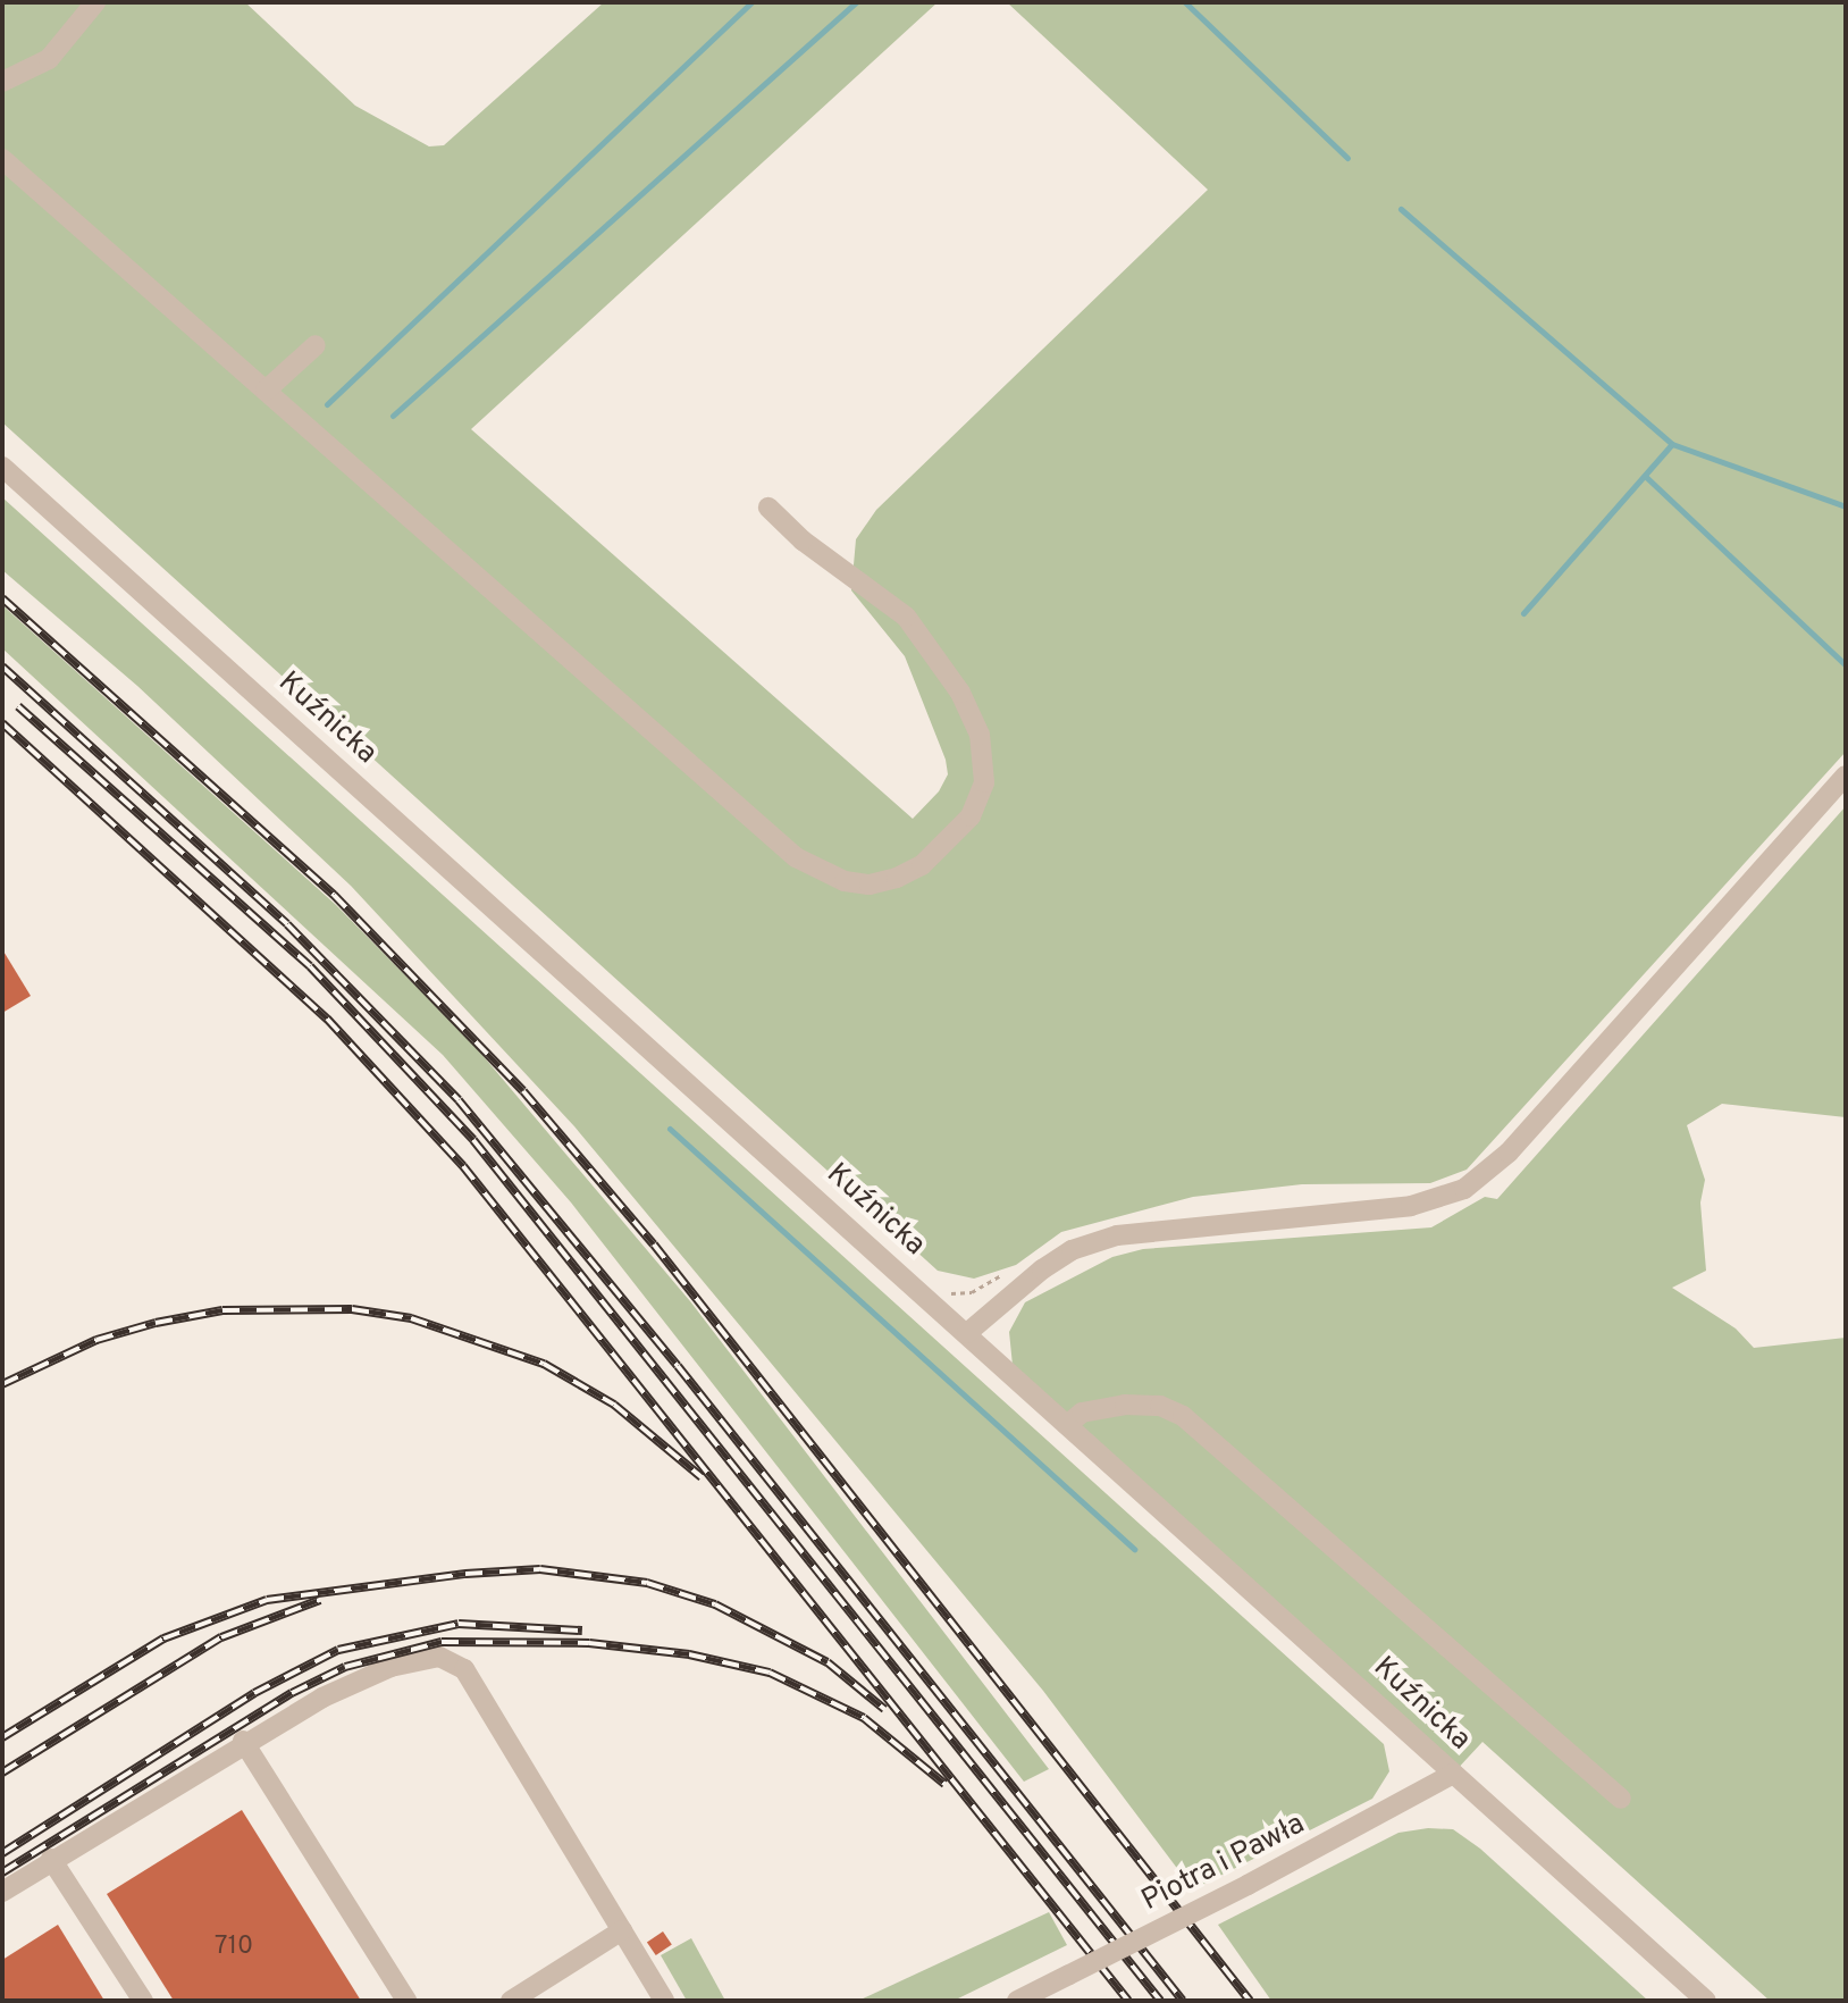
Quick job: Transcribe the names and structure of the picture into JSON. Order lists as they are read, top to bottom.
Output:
{
  "streets": {
    "street": ["Kuźnicka", "Piotra i Pawła"]
  },
  "crossings": [
    ["Kuźnicka", "Piotra i Pawła"]
  ],
  "house_numbers": ["710"]
}
